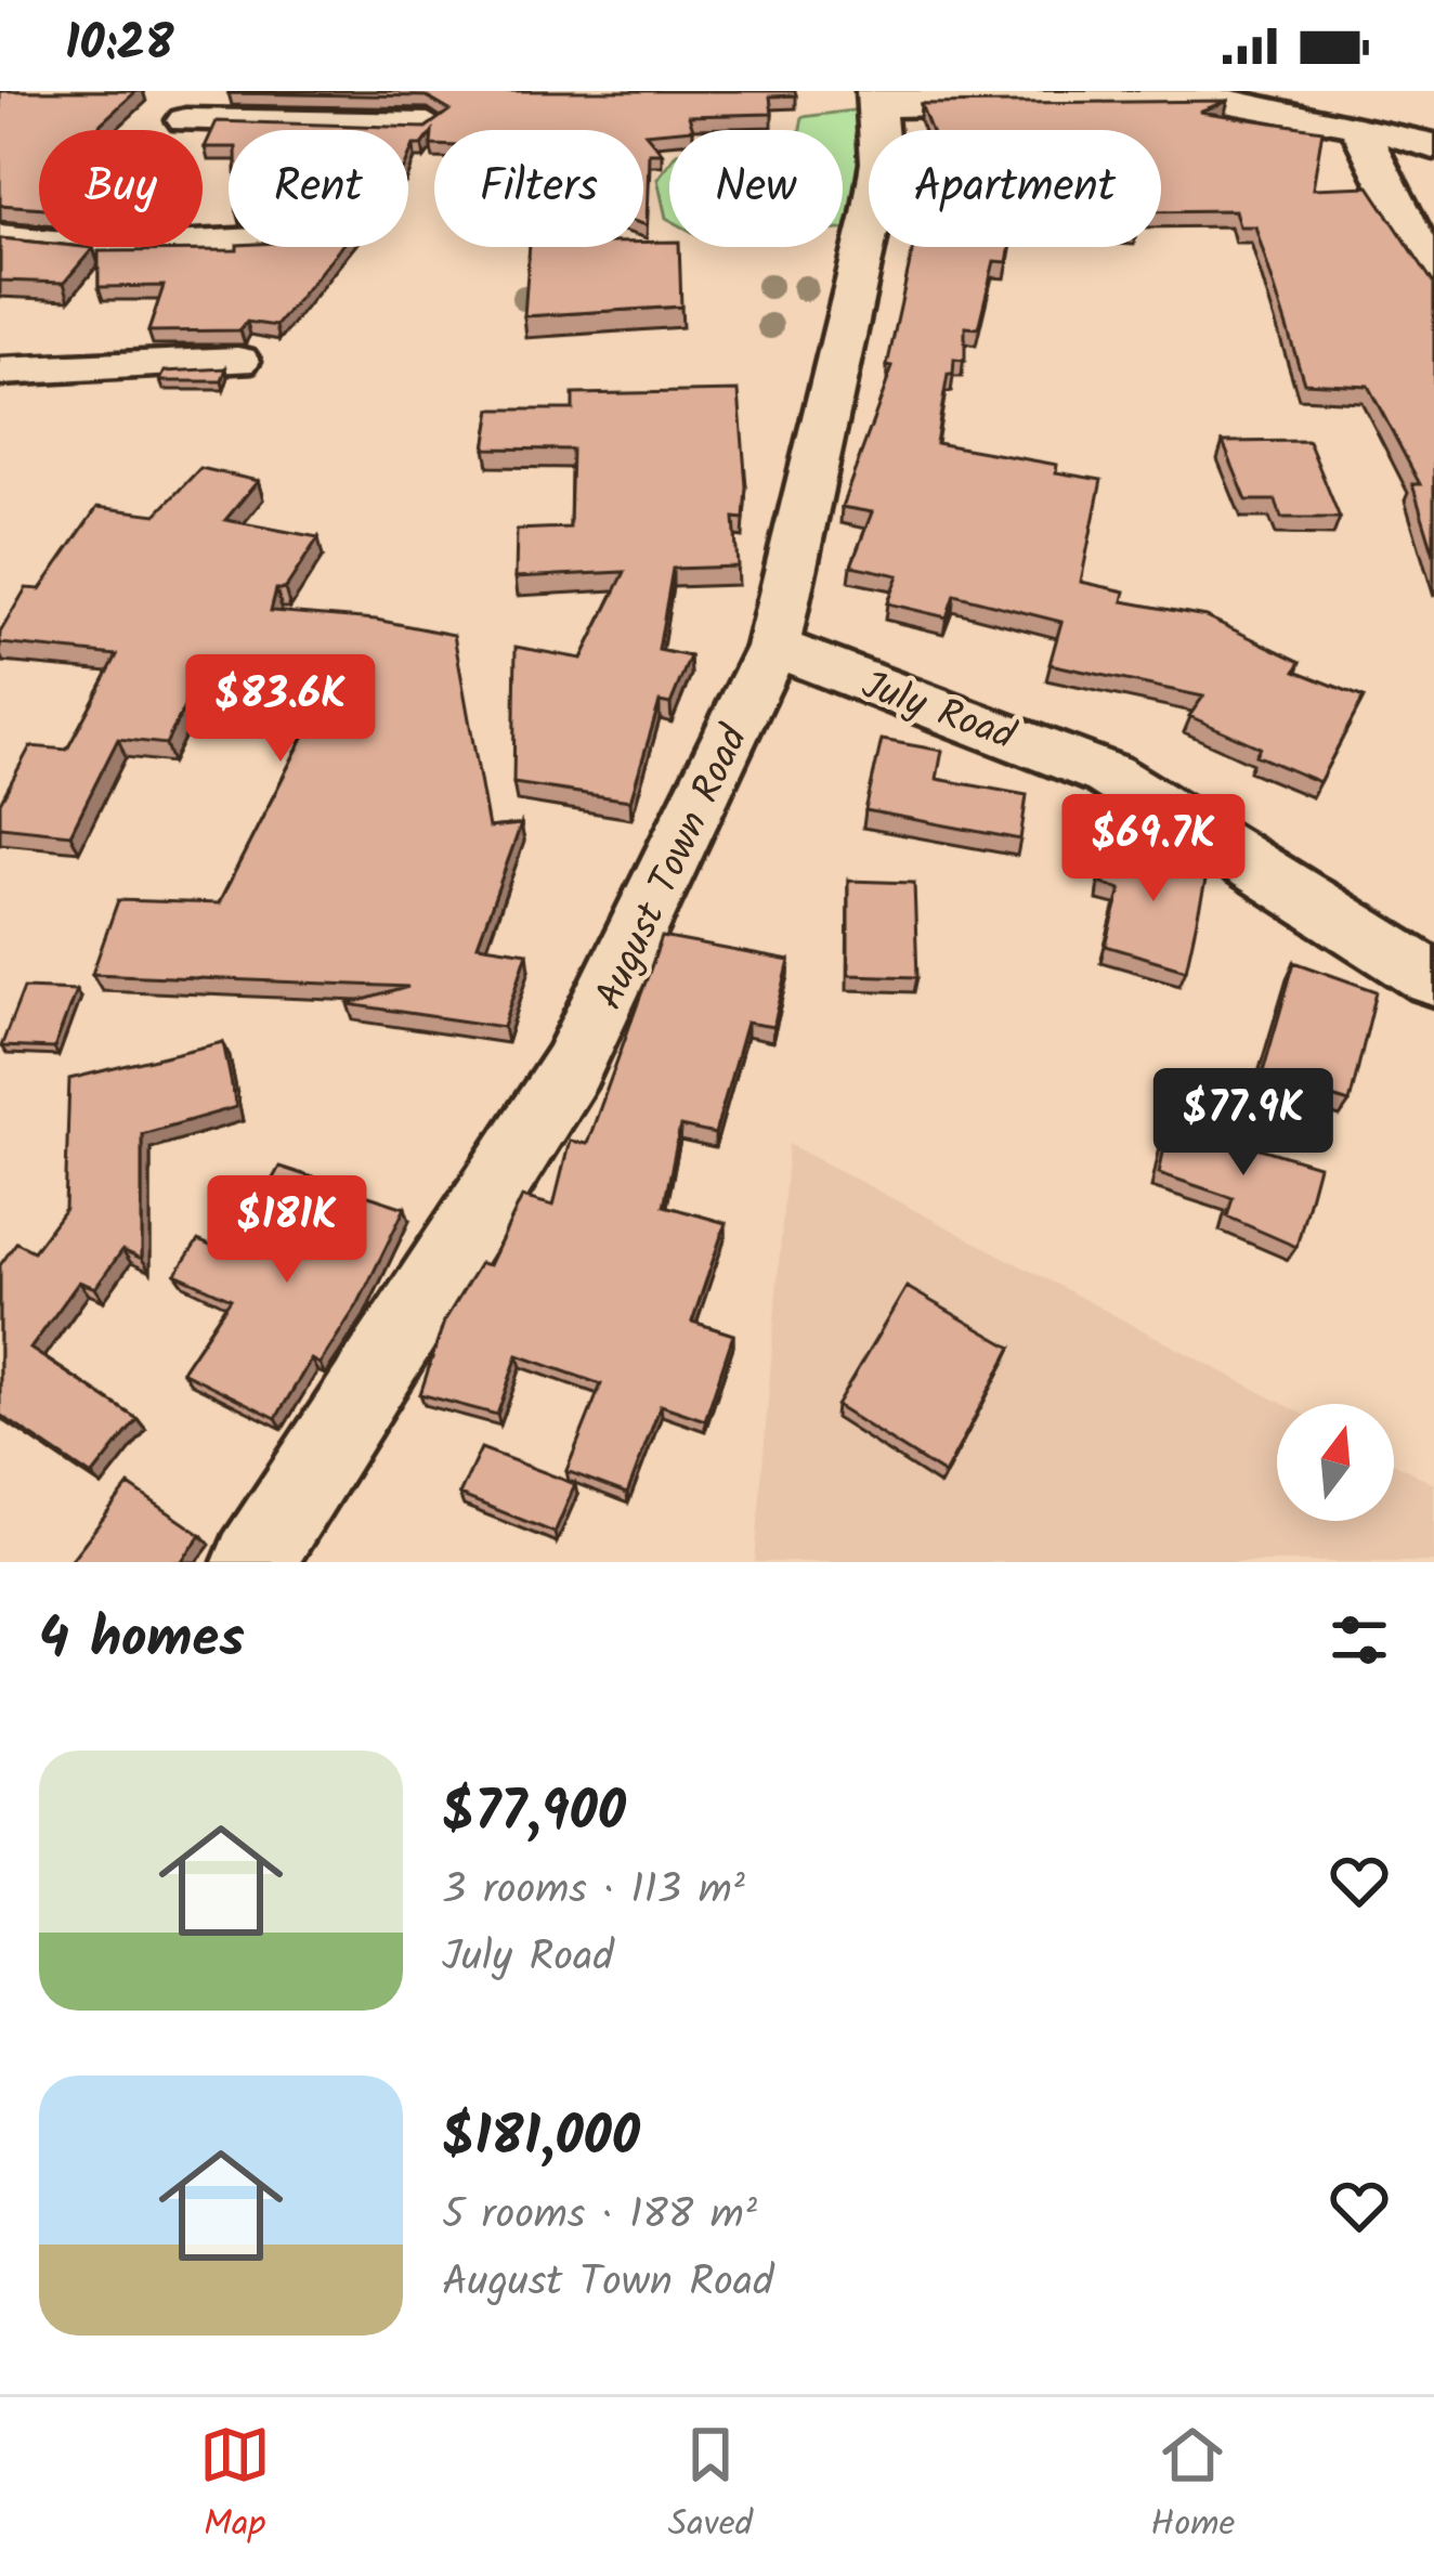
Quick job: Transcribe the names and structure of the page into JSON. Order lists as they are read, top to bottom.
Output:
{
  "streets": {
    "street": ["July Road", "August Town Road"]
  },
  "crossings": [
    ["July Road", "August Town Road"]
  ],
  "north": "top",
  "page": {
    "status": "10:28",
    "chip": [
      "Buy",
      "Rent",
      "Filters",
      "New",
      "Apartment"
    ],
    "price": [
      "$83.6K",
      "$69.7K",
      "$77.9K",
      "$181K"
    ],
    "heading": "4 homes",
    "list": [
      {
        "name": "$77,900",
        "note": "3 rooms · 113 m² · July Road"
      },
      {
        "name": "$181,000",
        "note": "5 rooms · 188 m² · August Town Road"
      }
    ],
    "tabs": ["Map", "Saved", "Home"]
  }
}
